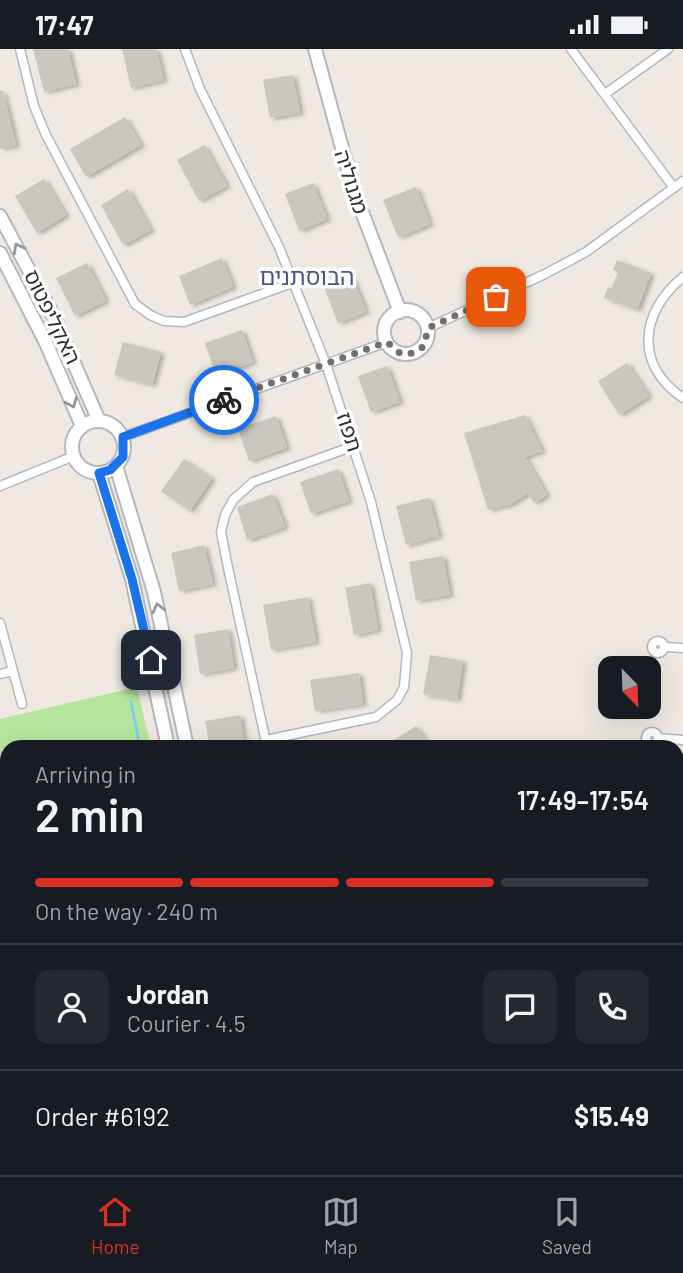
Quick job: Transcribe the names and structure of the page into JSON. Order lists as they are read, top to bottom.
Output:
{
  "streets": {
    "main road": ["מגנוליה", "האקליפטוס"],
    "street": ["תפוז"]
  },
  "districts": ["הבוסתנים"],
  "north": "bottom right",
  "page": {
    "status": "17:47",
    "heading": ["2 min", "Arriving in", "17:49–17:54"],
    "panel": [
      "Jordan",
      "Courier · 4.5",
      "Order #6192",
      "$15.49"
    ],
    "bar": "On the way · 240 m",
    "tabs": ["Home", "Map", "Saved"]
  }
}
